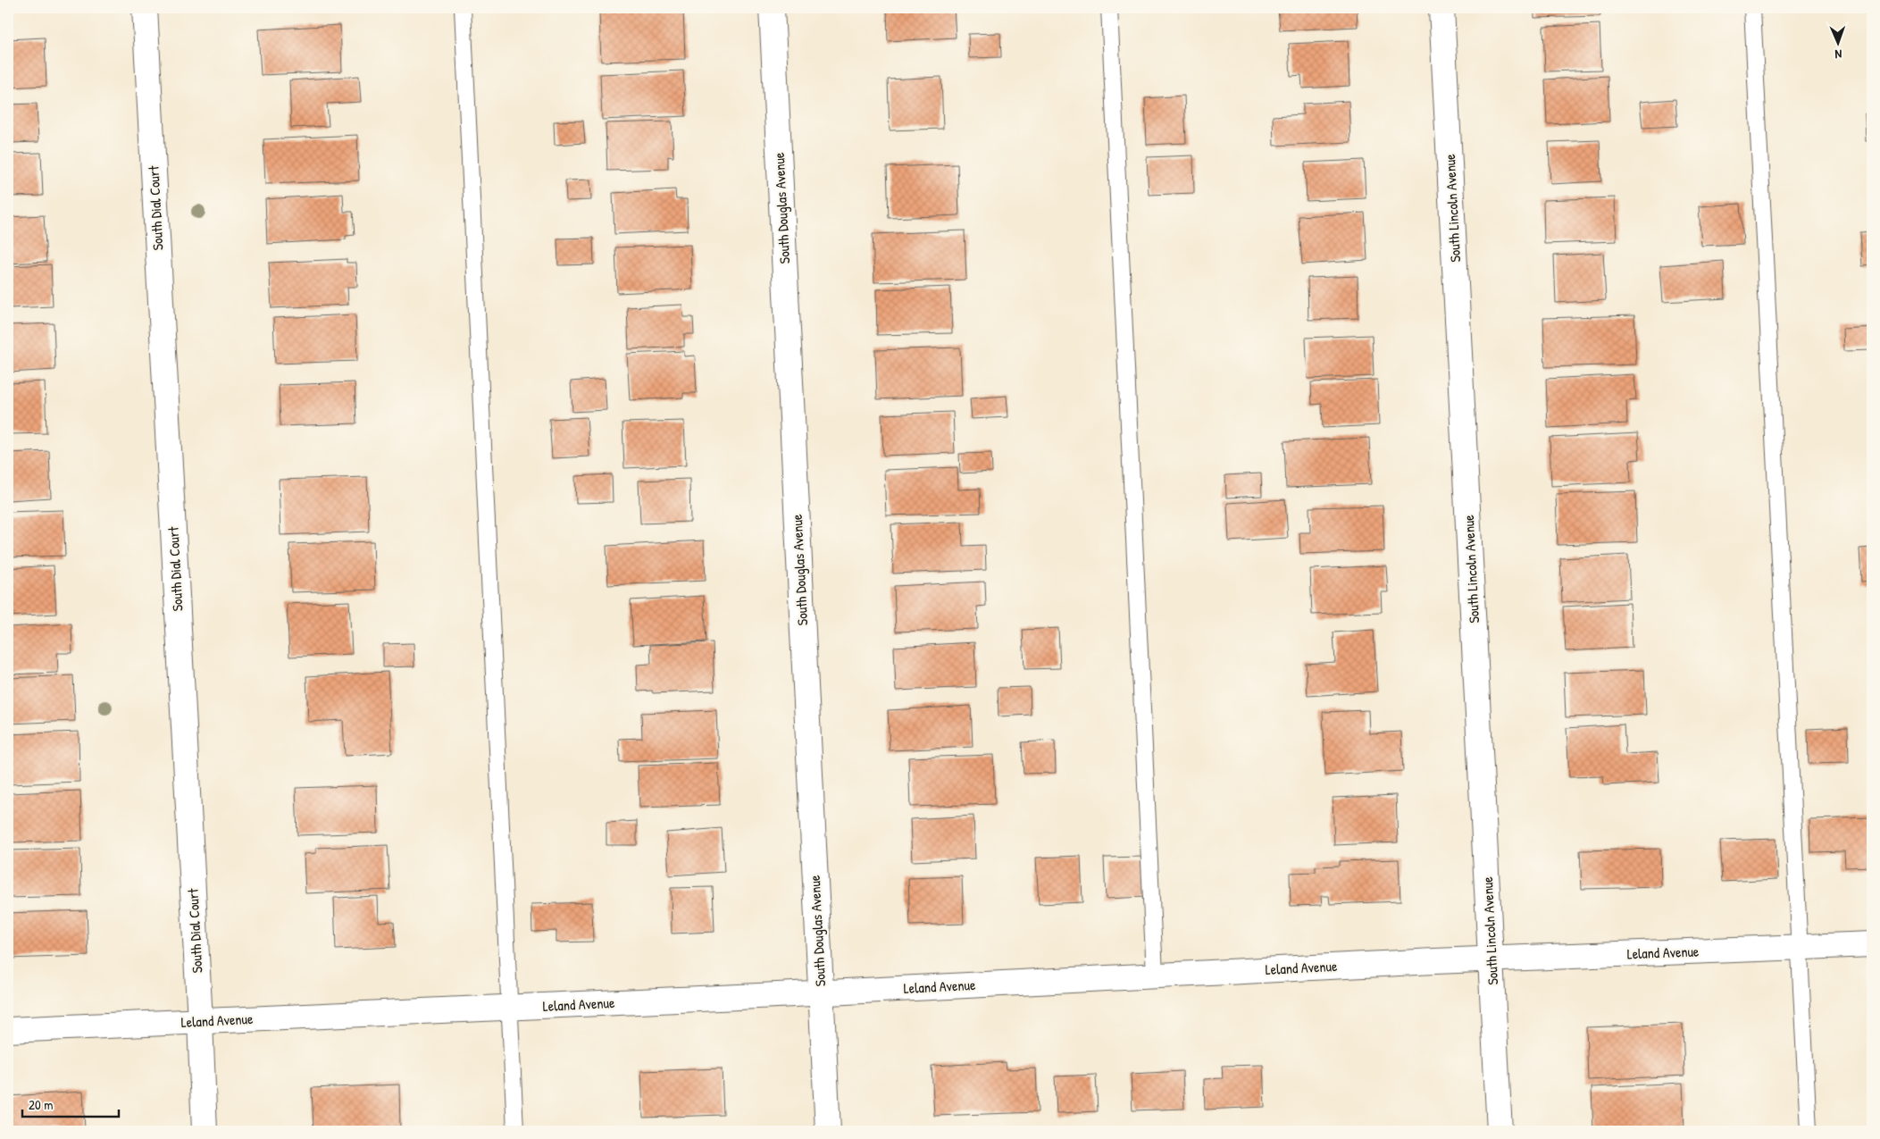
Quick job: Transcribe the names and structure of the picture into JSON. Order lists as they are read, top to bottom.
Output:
{
  "streets": {
    "street": [
      "South Dial Court",
      "South Douglas Avenue",
      "South Lincoln Avenue",
      "Leland Avenue"
    ]
  },
  "crossings": [
    ["South Dial Court", "Leland Avenue"],
    ["South Douglas Avenue", "Leland Avenue"],
    ["South Lincoln Avenue", "Leland Avenue"]
  ],
  "scale_bar": "20 m",
  "north": "bottom"
}
